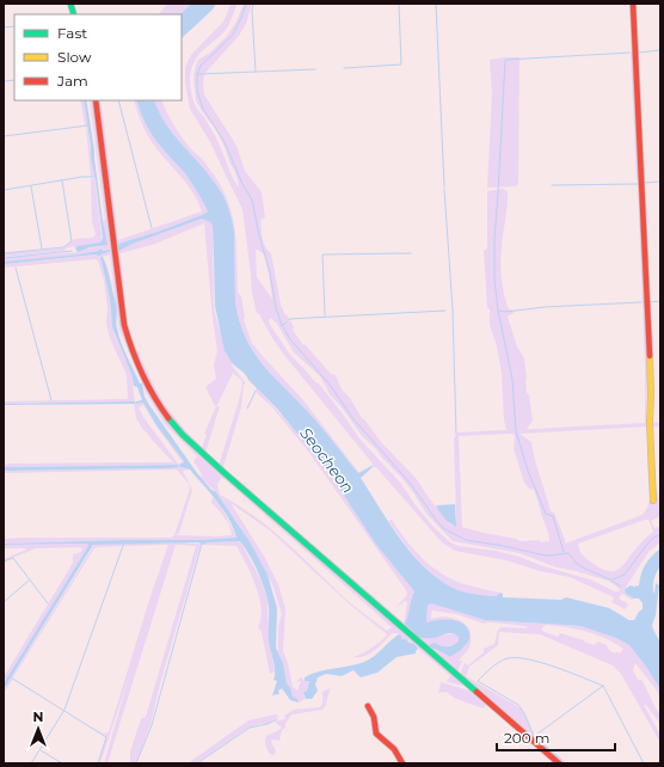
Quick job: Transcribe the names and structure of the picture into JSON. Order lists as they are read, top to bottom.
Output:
{
  "water": ["Seocheon"],
  "legend": ["Fast", "Slow", "Jam"],
  "scale_bar": "200 m",
  "north": "top"
}
